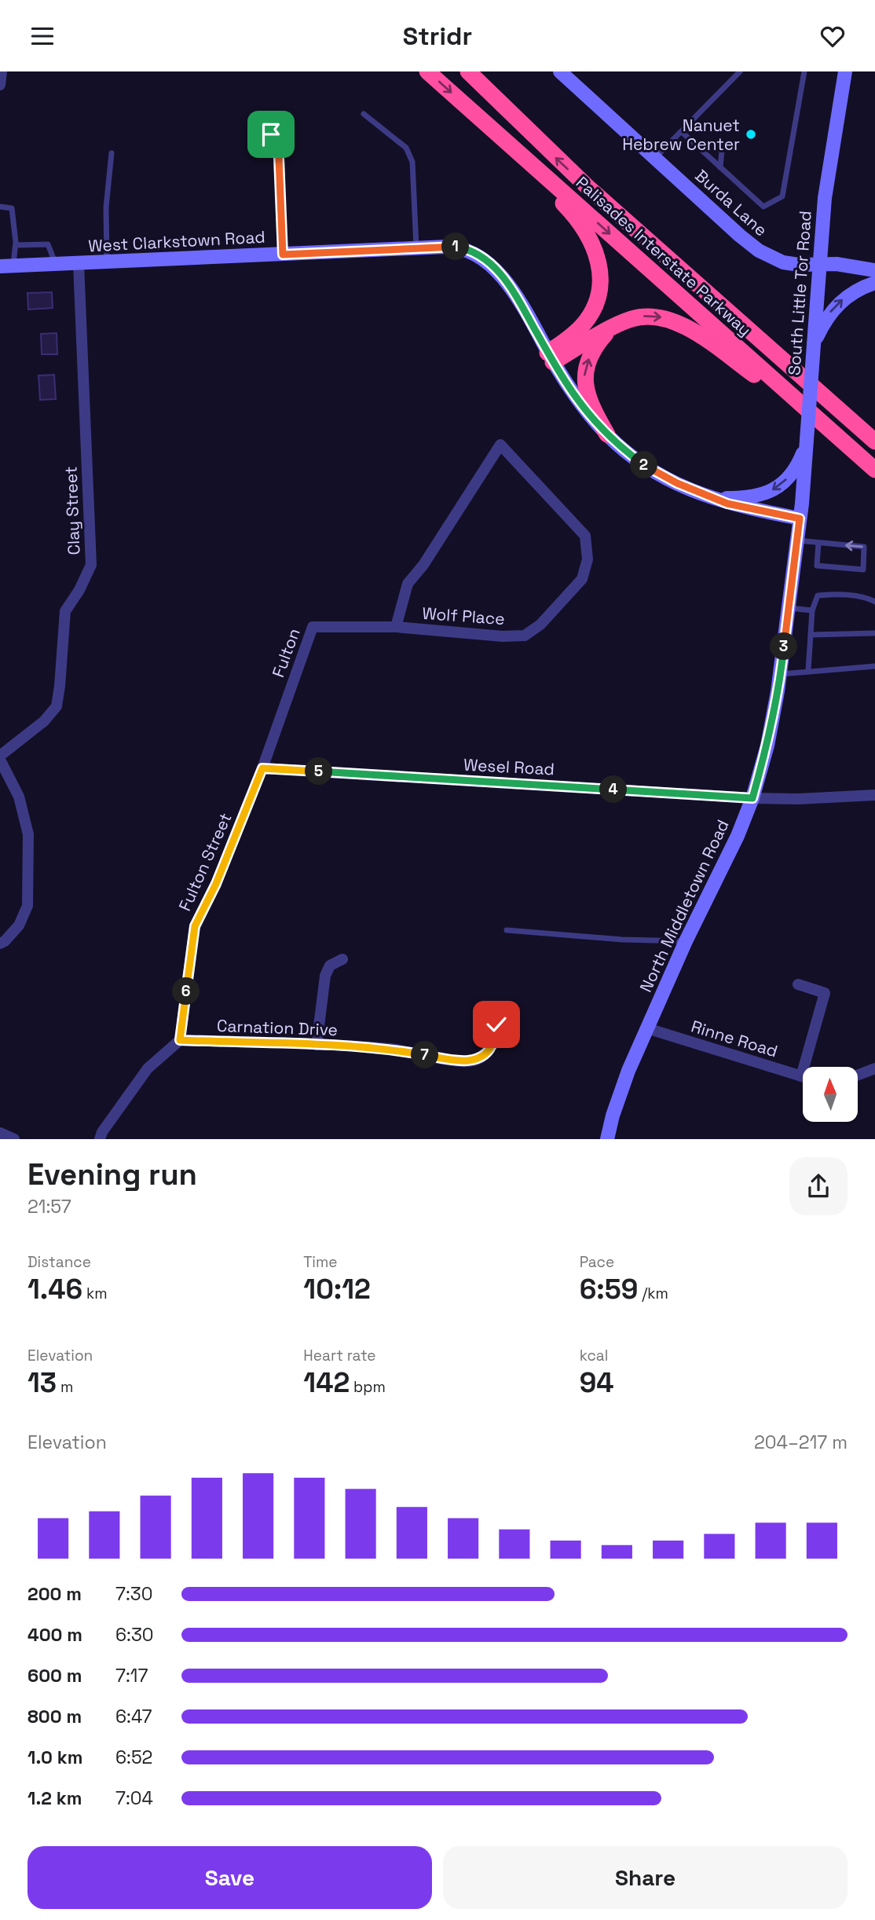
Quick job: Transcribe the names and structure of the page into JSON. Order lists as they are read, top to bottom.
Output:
{
  "streets": {
    "highway": ["Palisades Interstate Parkway"],
    "street": [
      "Burda Lane",
      "West Clarkstown Road",
      "South Little Tor Road",
      "Clay Street",
      "Wolf Place",
      "Fulton",
      "Wesel Road",
      "Fulton Street",
      "North Middletown Road",
      "Carnation Drive",
      "Rinne Road"
    ]
  },
  "crossings": [
    ["Burda Lane", "South Little Tor Road"],
    ["West Clarkstown Road", "South Little Tor Road"],
    ["West Clarkstown Road", "Clay Street"],
    ["West Clarkstown Road", "North Middletown Road"],
    ["South Little Tor Road", "North Middletown Road"],
    ["Wolf Place", "Fulton"],
    ["Fulton", "Wesel Road"],
    ["Fulton", "Fulton Street"],
    ["Wesel Road", "Fulton Street"],
    ["Wesel Road", "North Middletown Road"],
    ["Fulton Street", "Carnation Drive"],
    ["North Middletown Road", "Rinne Road"]
  ],
  "places": ["Nanuet Hebrew Center"],
  "north": "top",
  "page": {
    "header": "Stridr",
    "pins": [
      "1",
      "2",
      "3",
      "5",
      "4",
      "6",
      "7"
    ],
    "heading": ["Evening run", "21:57"],
    "stats": [
      ["Distance", "1.46 km"],
      ["Time", "10:12"],
      ["Pace", "6:59 /km"],
      ["Elevation", "13 m"],
      ["Heart rate", "142 bpm"],
      ["kcal", "94"]
    ],
    "chart": ["Elevation", "204–217 m"],
    "list": [
      {
        "name": "200 m",
        "note": "7:30"
      },
      {
        "name": "400 m",
        "note": "6:30"
      },
      {
        "name": "600 m",
        "note": "7:17"
      },
      {
        "name": "800 m",
        "note": "6:47"
      },
      {
        "name": "1.0 km",
        "note": "6:52"
      },
      {
        "name": "1.2 km",
        "note": "7:04"
      }
    ],
    "buttons": ["Save", "Share"]
  }
}
